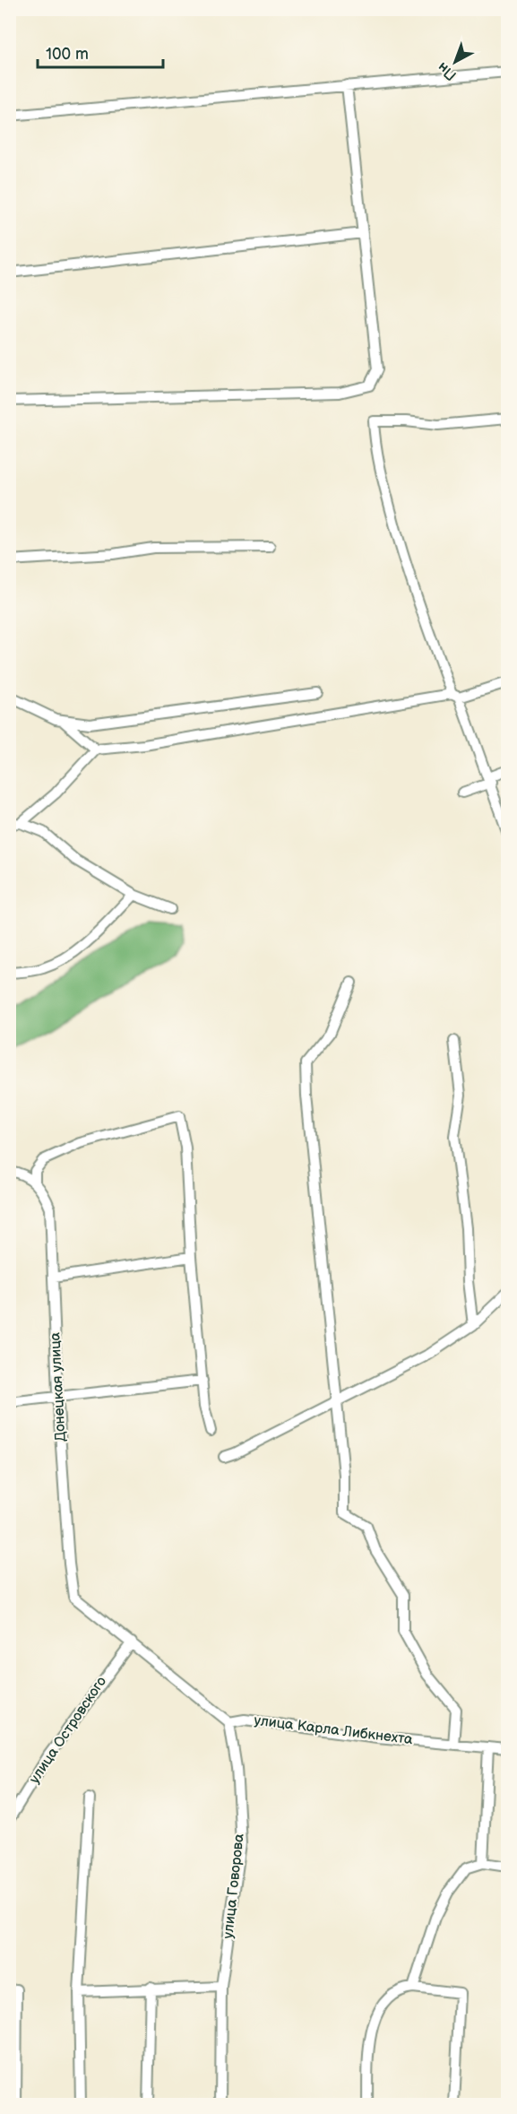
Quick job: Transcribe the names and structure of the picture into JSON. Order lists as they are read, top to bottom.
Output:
{
  "streets": {
    "street": [
      "Донецкая улица",
      "улица Островского",
      "улица Карла Либкнехта",
      "улица Говорова"
    ]
  },
  "crossings": [
    ["Донецкая улица", "улица Островского"],
    ["улица Карла Либкнехта", "улица Говорова"]
  ],
  "scale_bar": "100 m",
  "north": "bottom left"
}
